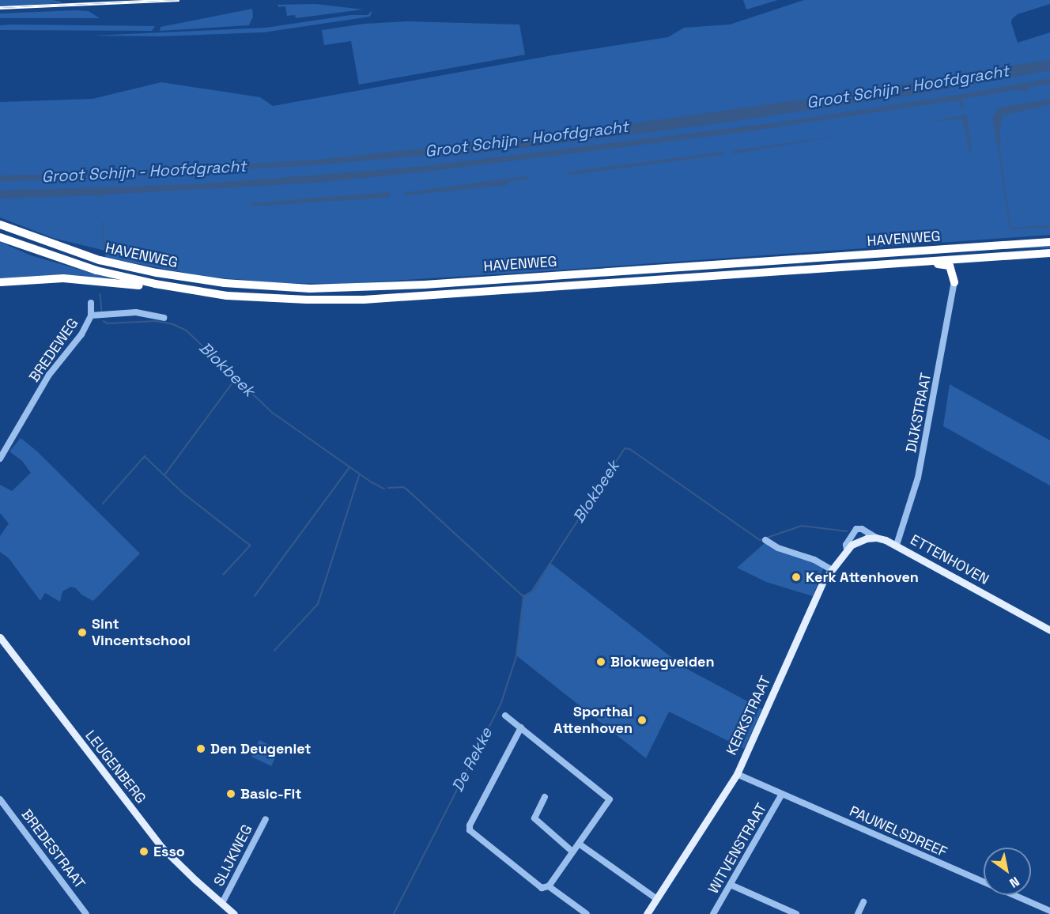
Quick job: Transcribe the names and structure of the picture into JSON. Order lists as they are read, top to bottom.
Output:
{
  "streets": {
    "highway": ["HAVENWEG"],
    "main road": ["ETTENHOVEN", "KERKSTRAAT", "LEUGENBERG"],
    "street": [
      "BREDEWEG",
      "DIJKSTRAAT",
      "PAUWELSDREEF",
      "WITVENSTRAAT",
      "BREDESTRAAT",
      "SLIJKWEG"
    ]
  },
  "crossings": [
    ["DIJKSTRAAT", "ETTENHOVEN"],
    ["ETTENHOVEN", "KERKSTRAAT"],
    ["KERKSTRAAT", "PAUWELSDREEF"],
    ["LEUGENBERG", "SLIJKWEG"],
    ["PAUWELSDREEF", "WITVENSTRAAT"]
  ],
  "water": ["Groot Schijn - Hoofdgracht", "Blokbeek", "De Rekke"],
  "places": [
    "Kerk Attenhoven",
    "Sint Vincentschool",
    "Blokwegvelden",
    "Sporthal Attenhoven",
    "Den Deugeniet",
    "Basic-Fit",
    "Esso"
  ],
  "north": "bottom right"
}
